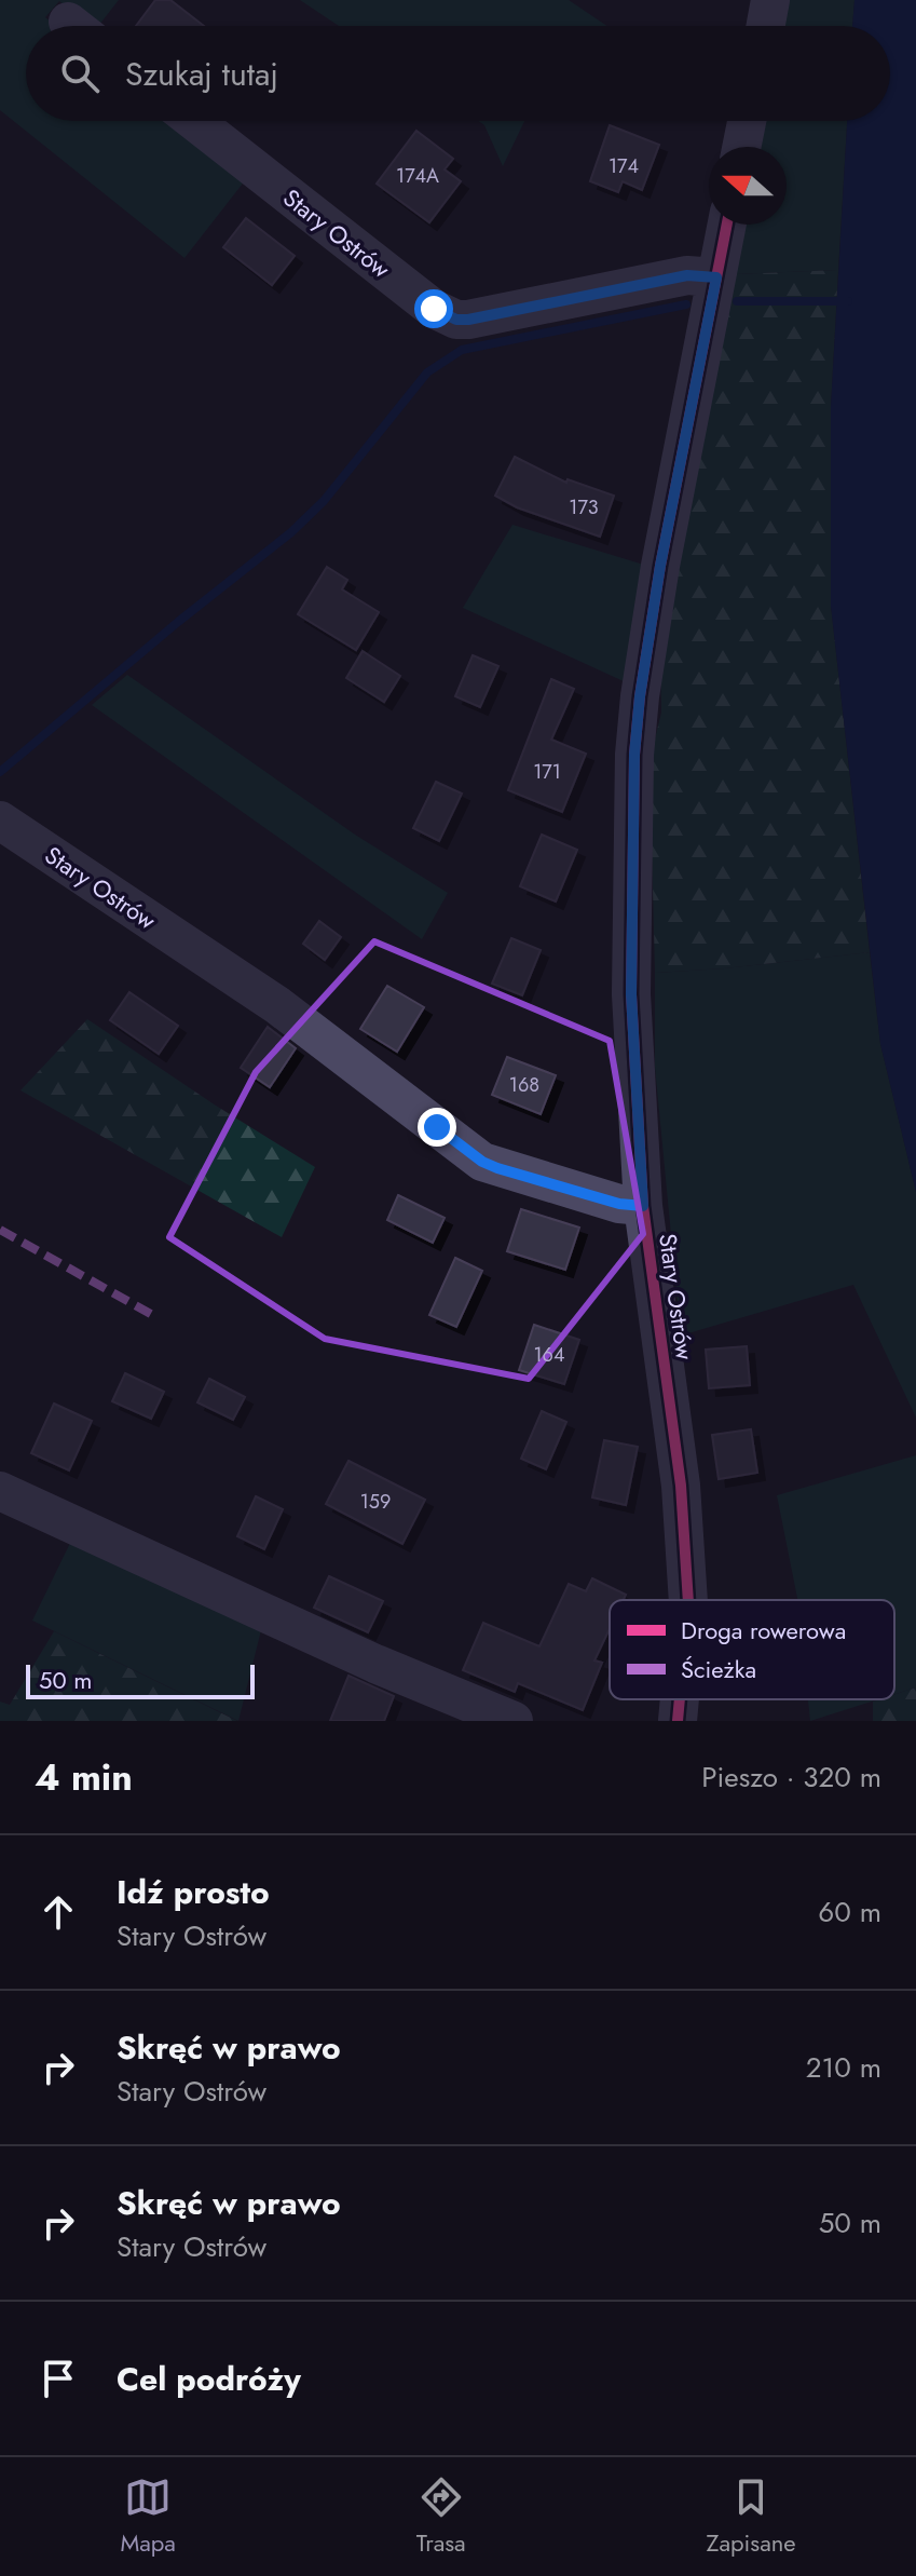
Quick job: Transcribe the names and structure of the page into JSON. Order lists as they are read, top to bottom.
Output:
{
  "streets": {
    "street": ["Stary Ostrów"]
  },
  "house_numbers": [
    "174",
    "174A",
    "173",
    "171",
    "168",
    "164",
    "159"
  ],
  "legend": ["Droga rowerowa", "Ścieżka"],
  "scale_bar": "50 m",
  "north": "left",
  "page": {
    "search": "Szukaj tutaj",
    "scale": "50 m",
    "heading": ["4 min", "Pieszo · 320 m"],
    "list": [
      ["Idź prosto", "Stary Ostrów", "60 m"],
      ["Skręć w prawo", "Stary Ostrów", "210 m"],
      ["Skręć w prawo", "Stary Ostrów", "50 m"],
      "Cel podróży"
    ],
    "nav": ["Mapa", "Trasa", "Zapisane"]
  }
}
